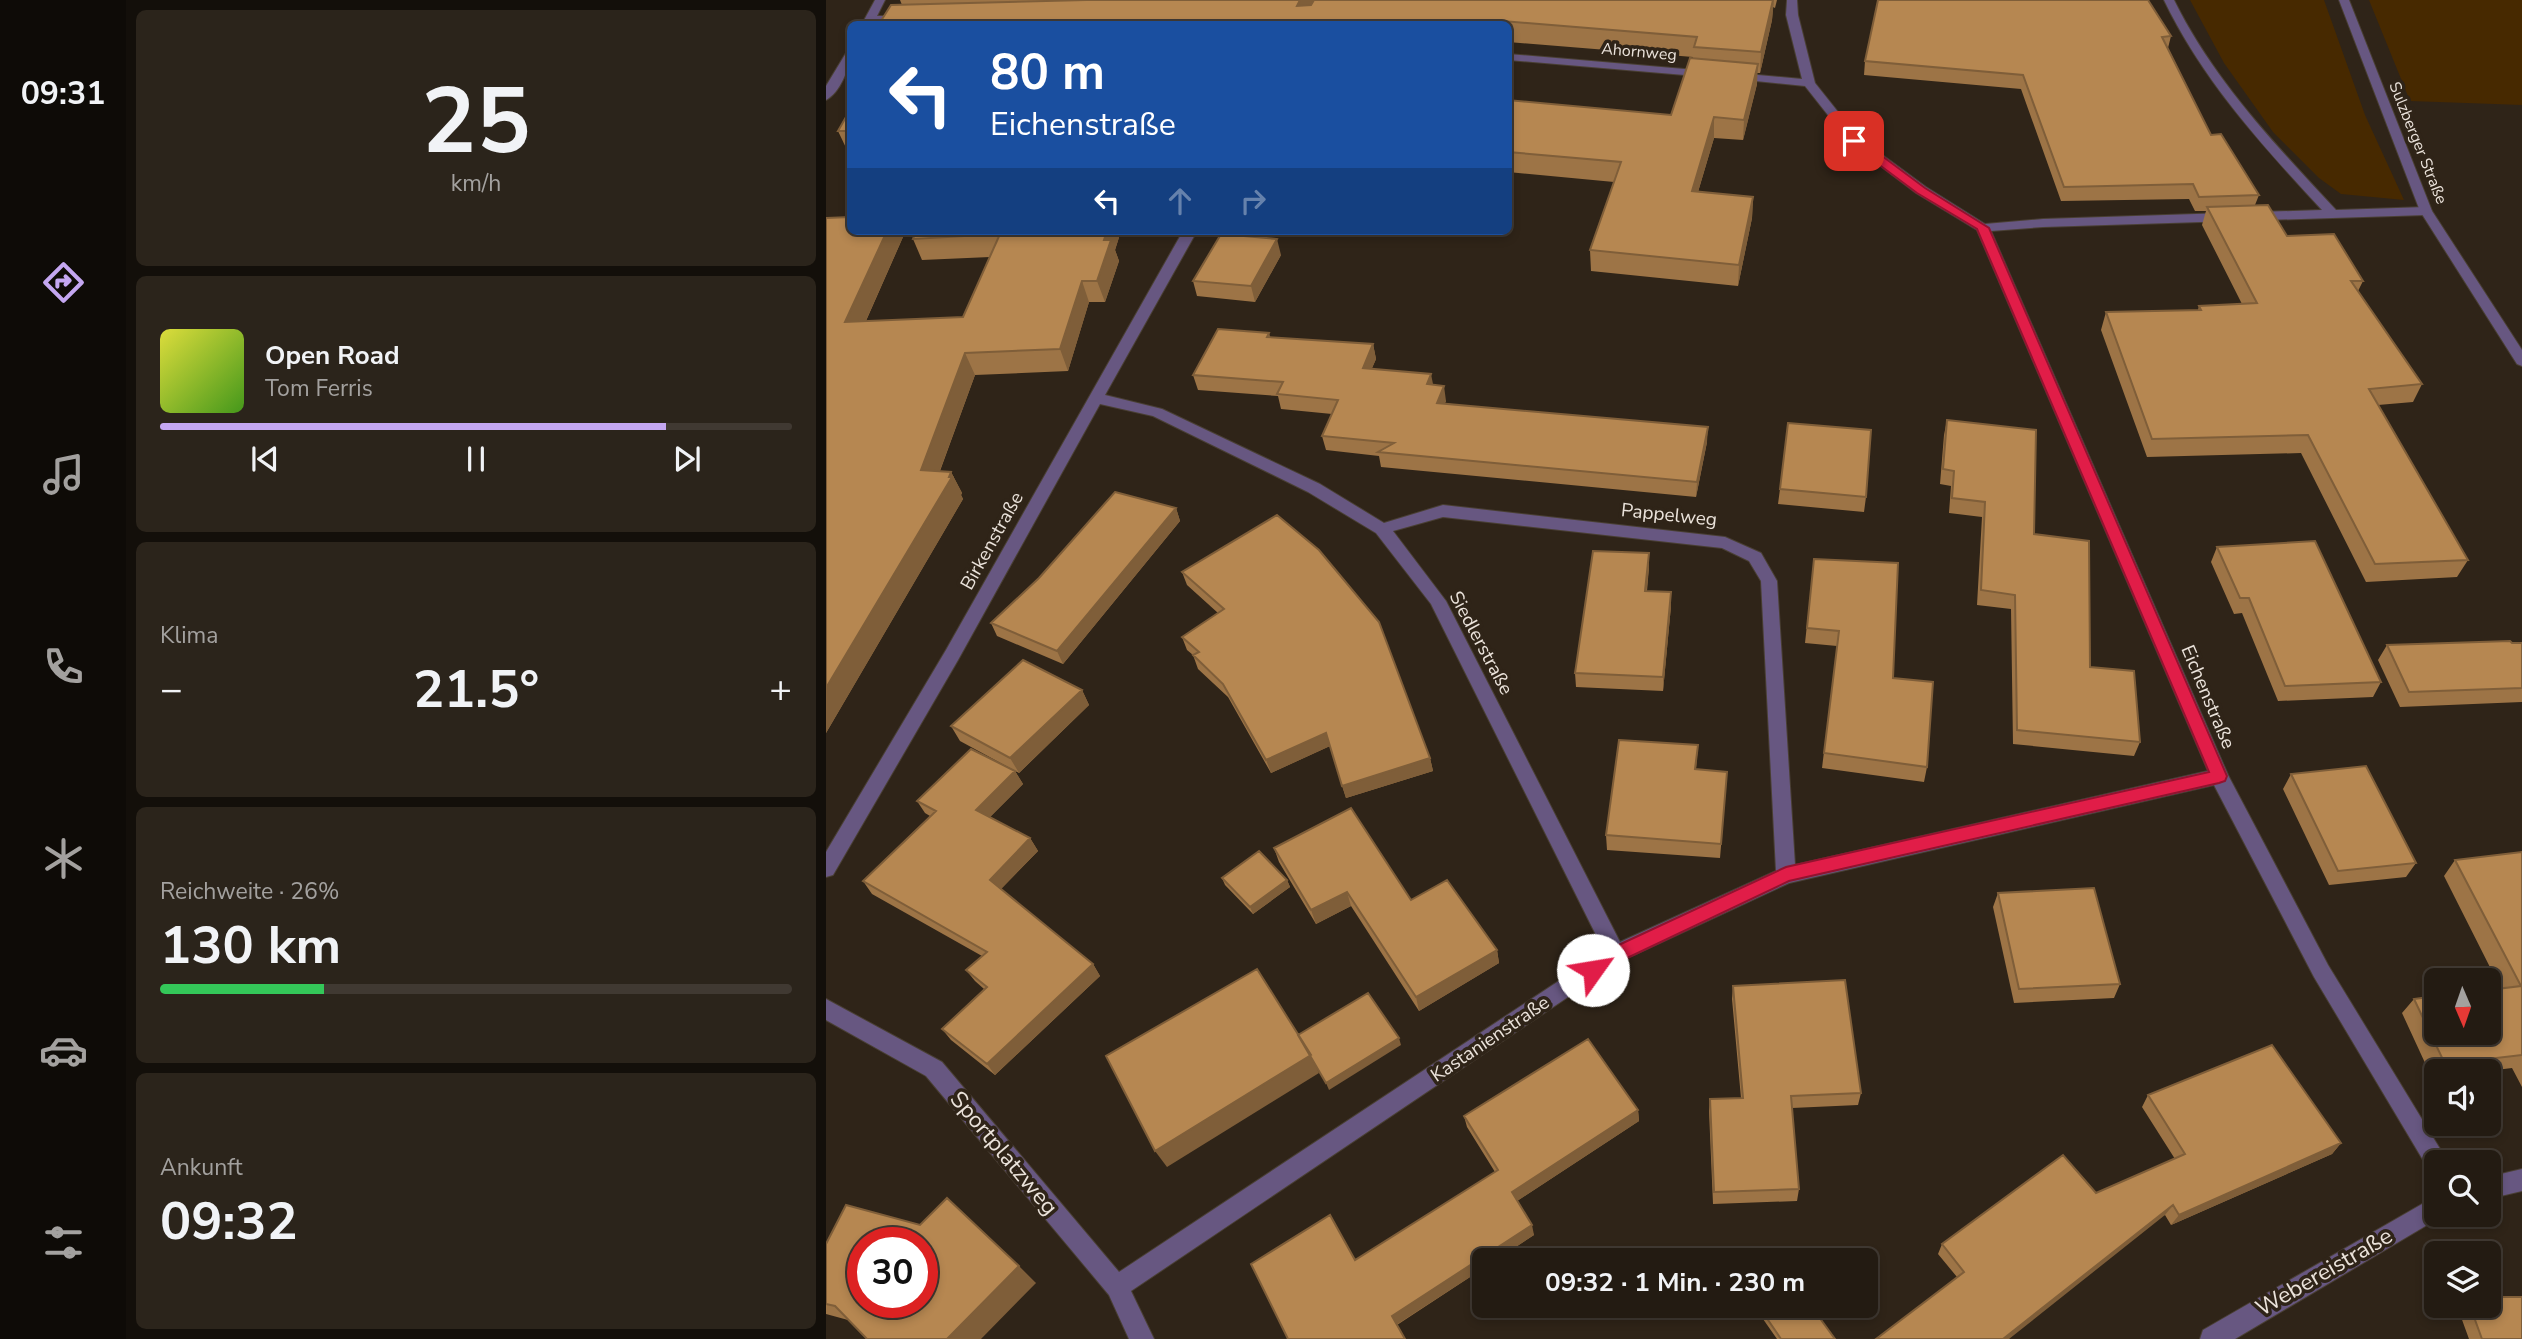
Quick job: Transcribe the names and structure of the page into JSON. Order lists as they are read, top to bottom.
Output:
{
  "streets": {
    "street": [
      "Ahornweg",
      "Sulzberger Straße",
      "Pappelweg",
      "Birkenstraße",
      "Siedlerstraße",
      "Eichenstraße",
      "Kastanienstraße",
      "Sportplatzweg",
      "Webereistraße"
    ]
  },
  "crossings": [
    ["Pappelweg", "Siedlerstraße"],
    ["Pappelweg", "Kastanienstraße"],
    ["Birkenstraße", "Siedlerstraße"],
    ["Siedlerstraße", "Kastanienstraße"],
    ["Eichenstraße", "Kastanienstraße"],
    ["Kastanienstraße", "Sportplatzweg"]
  ],
  "north": "bottom",
  "page": {
    "tabs": "09:31",
    "tile": [
      ["25", "km/h"],
      "Klima",
      ["Reichweite · 26%", "130 km"],
      ["Ankunft", "09:32"]
    ],
    "turn": ["80 m", "Eichenstraße"],
    "song": ["Open Road", "Tom Ferris"],
    "heat": ["−", "21.5°", "+"],
    "limit": "30",
    "trip": "09:32 · 1 Min. · 230 m"
  }
}
